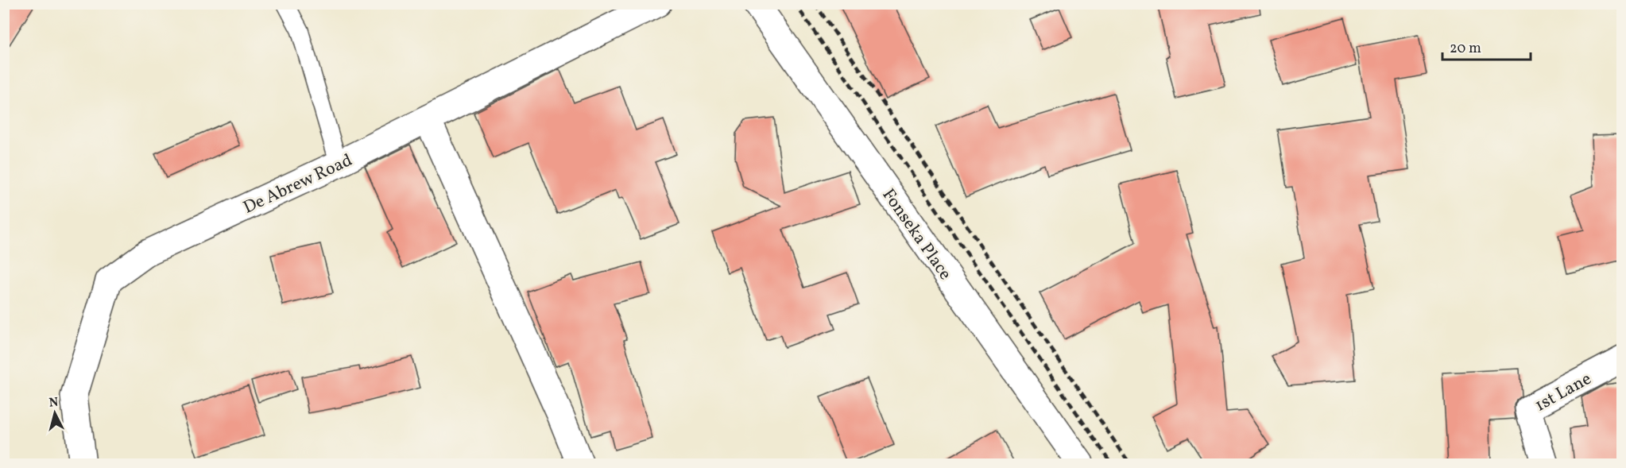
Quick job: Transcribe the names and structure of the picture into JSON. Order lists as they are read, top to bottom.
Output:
{
  "streets": {
    "street": ["De Abrew Road", "Fonseka Place", "1st Lane"]
  },
  "scale_bar": "20 m",
  "north": "top"
}
